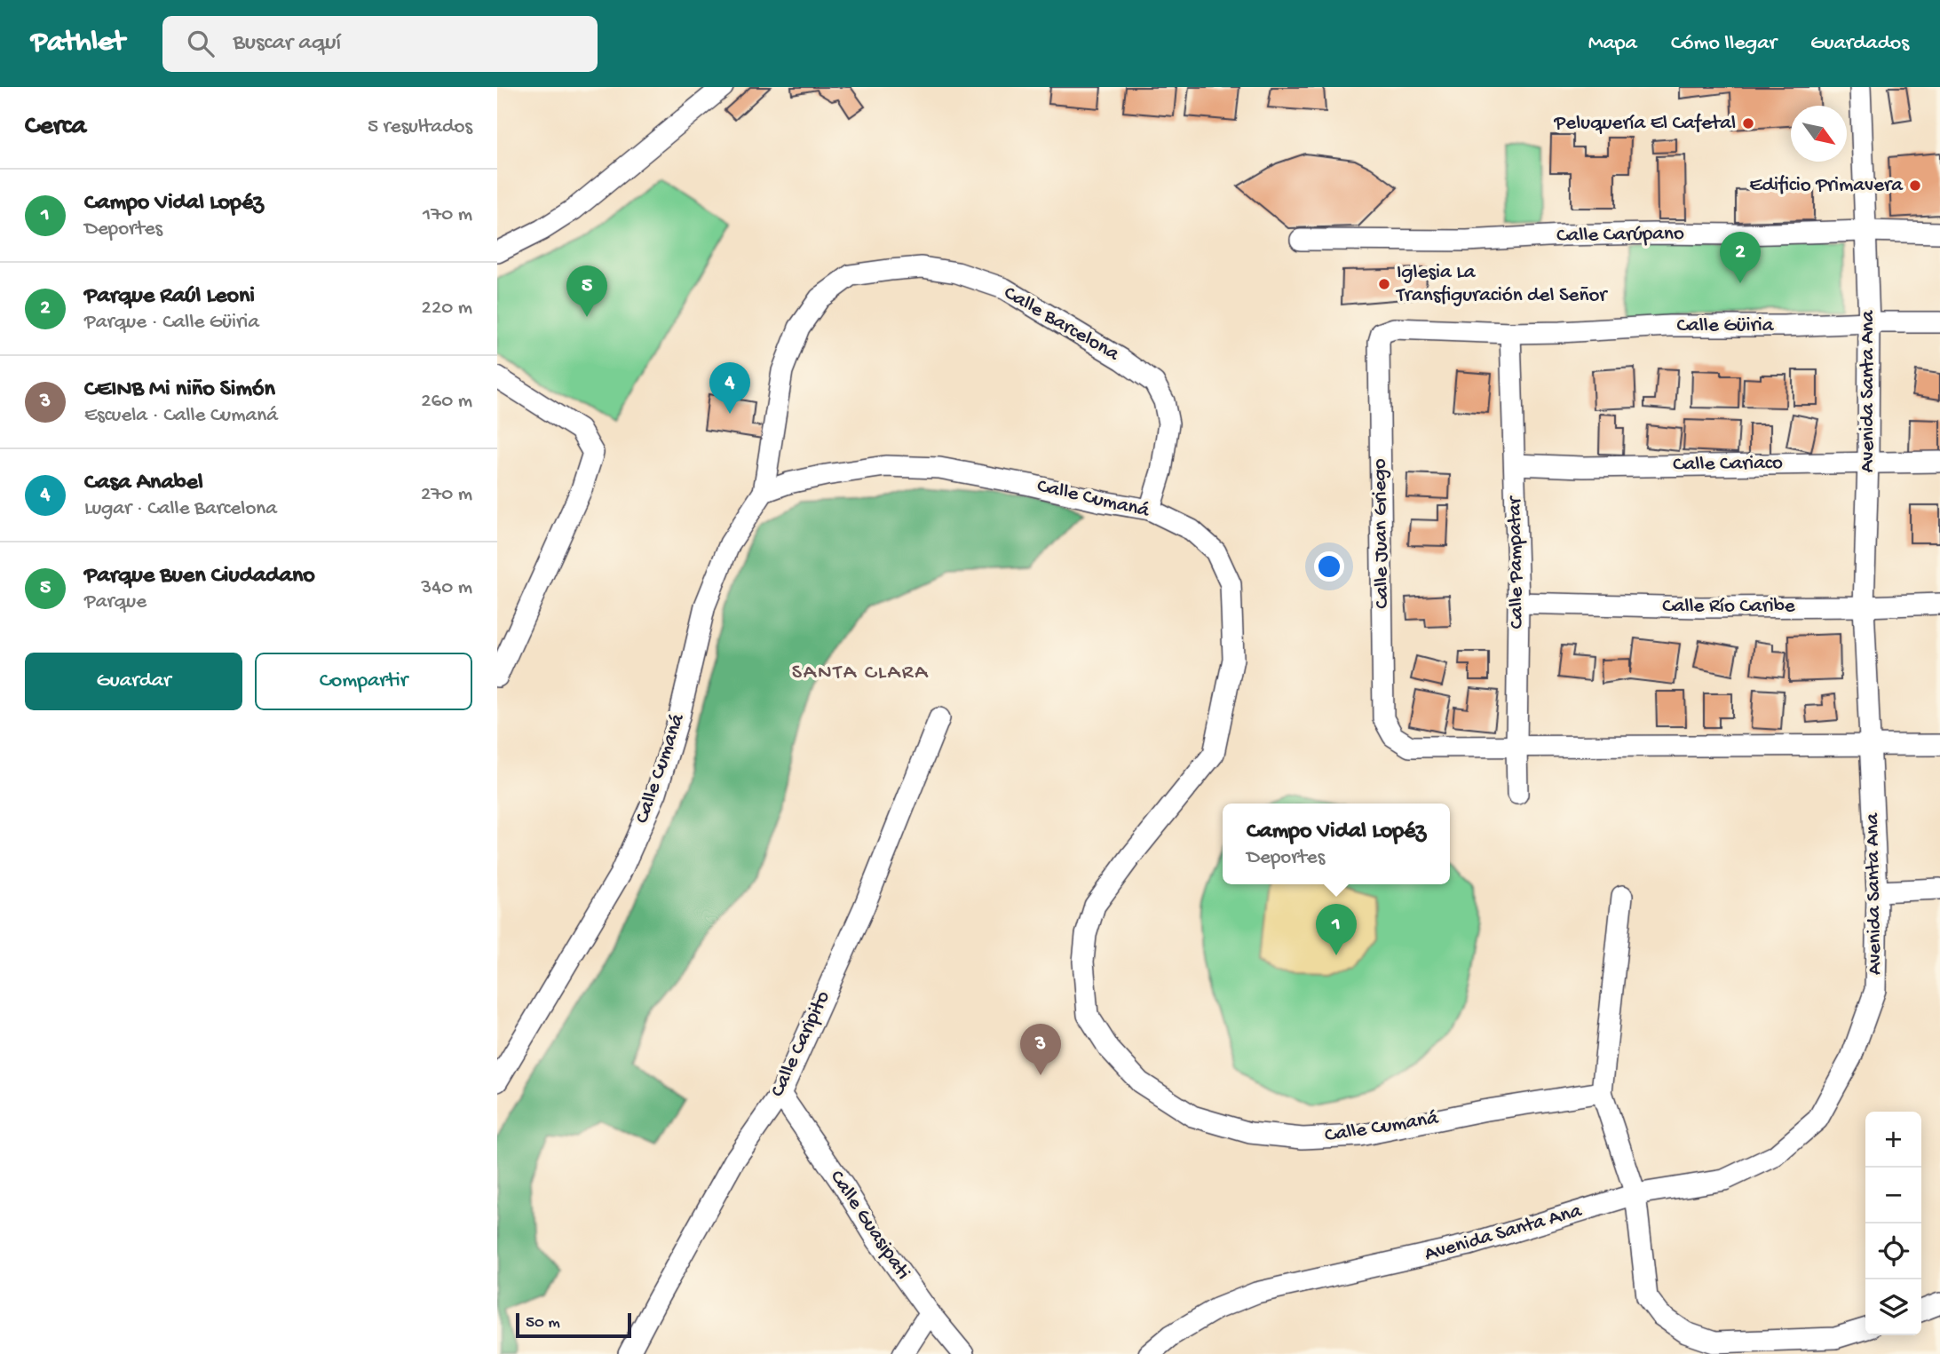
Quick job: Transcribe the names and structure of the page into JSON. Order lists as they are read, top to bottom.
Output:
{
  "streets": {
    "street": [
      "Calle Carúpano",
      "Calle Barcelona",
      "Calle Güiria",
      "Avenida Santa Ana",
      "Calle Cariaco",
      "Calle Cumaná",
      "Calle Juan Griego",
      "Calle Pampatar",
      "Calle Río Caribe",
      "Calle Caripito",
      "Calle Guasipati"
    ]
  },
  "crossings": [
    ["Calle Carúpano", "Avenida Santa Ana"],
    ["Calle Barcelona", "Calle Cumaná"],
    ["Calle Güiria", "Avenida Santa Ana"],
    ["Calle Güiria", "Calle Juan Griego"],
    ["Calle Güiria", "Calle Pampatar"],
    ["Avenida Santa Ana", "Calle Cariaco"],
    ["Avenida Santa Ana", "Calle Río Caribe"],
    ["Calle Cariaco", "Calle Pampatar"],
    ["Calle Juan Griego", "Calle Pampatar"],
    ["Calle Pampatar", "Calle Río Caribe"],
    ["Calle Caripito", "Calle Guasipati"]
  ],
  "districts": ["SANTA CLARA"],
  "places": ["Peluquería El Cafetal", "Edificio Primavera", "Iglesia La Transfiguración del Señor"],
  "scale_bar": "50 m",
  "north": "bottom right",
  "page": {
    "header": "Pathlet",
    "search": "Buscar aquí",
    "nav": ["Mapa", "Cómo llegar", "Guardados"],
    "heading": ["Cerca", "5 resultados"],
    "list": [
      {
        "mark": "1",
        "name": "Campo Vidal Lopéz",
        "note": "Deportes",
        "value": "170 m"
      },
      {
        "mark": "2",
        "name": "Parque Raúl Leoni",
        "note": "Parque · Calle Güiria",
        "value": "220 m"
      },
      {
        "mark": "3",
        "name": "CEINB Mi niño Simón",
        "note": "Escuela · Calle Cumaná",
        "value": "260 m"
      },
      {
        "mark": "4",
        "name": "Casa Anabel",
        "note": "Lugar · Calle Barcelona",
        "value": "270 m"
      },
      {
        "mark": "5",
        "name": "Parque Buen Ciudadano",
        "note": "Parque",
        "value": "340 m"
      }
    ],
    "pins": [
      "2",
      "5",
      "4",
      "1",
      "3"
    ],
    "buttons": ["Guardar", "Compartir"],
    "popup": ["Campo Vidal Lopéz", "Deportes"],
    "map_buttons": ["+", "−"],
    "scale": "50 m"
  }
}
